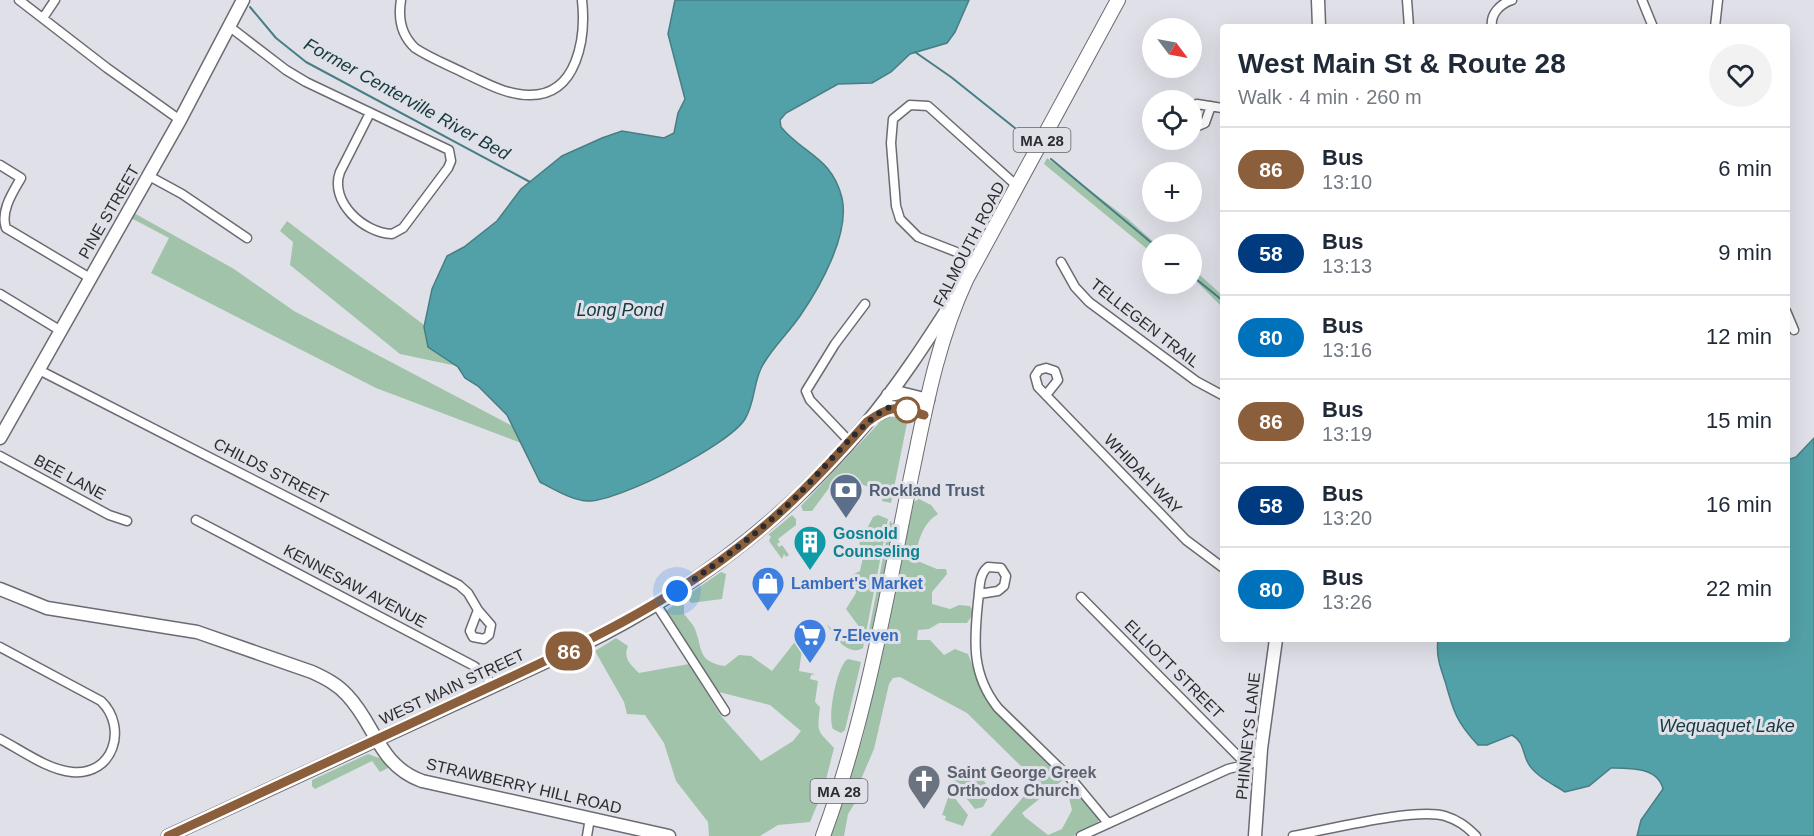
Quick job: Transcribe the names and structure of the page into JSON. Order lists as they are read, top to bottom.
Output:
{
  "streets": {
    "main road": [
      "MA 28",
      "PINE STREET",
      "FALMOUTH ROAD",
      "WEST MAIN STREET",
      "PHINNEYS LANE",
      "STRAWBERRY HILL ROAD"
    ],
    "street": [
      "TELLEGEN TRAIL",
      "CHILDS STREET",
      "WHIDAH WAY",
      "BEE LANE",
      "KENNESAW AVENUE",
      "ELLIOTT STREET"
    ]
  },
  "crossings": [
    ["PINE STREET", "CHILDS STREET"],
    ["FALMOUTH ROAD", "WEST MAIN STREET"],
    ["KENNESAW AVENUE", "WEST MAIN STREET"],
    ["WEST MAIN STREET", "STRAWBERRY HILL ROAD"]
  ],
  "water": ["Former Centerville River Bed", "Long Pond", "Wequaquet Lake"],
  "places": {
    "bank": ["Rockland Trust"],
    "building": ["Gosnold Counseling"],
    "shop": ["Lambert's Market"],
    "supermarket": ["7-Eleven"],
    "church": ["Saint George Greek Orthodox Church"]
  },
  "lines": ["bus line 86"],
  "north": "bottom right",
  "page": {
    "on_map": "86",
    "map_buttons": ["+", "−"],
    "heading": ["West Main St & Route 28", "Walk · 4 min · 260 m"],
    "list": [
      {
        "mark": "86",
        "name": "Bus",
        "note": "13:10",
        "value": "6 min"
      },
      {
        "mark": "58",
        "name": "Bus",
        "note": "13:13",
        "value": "9 min"
      },
      {
        "mark": "80",
        "name": "Bus",
        "note": "13:16",
        "value": "12 min"
      },
      {
        "mark": "86",
        "name": "Bus",
        "note": "13:19",
        "value": "15 min"
      },
      {
        "mark": "58",
        "name": "Bus",
        "note": "13:20",
        "value": "16 min"
      },
      {
        "mark": "80",
        "name": "Bus",
        "note": "13:26",
        "value": "22 min"
      }
    ]
  }
}
